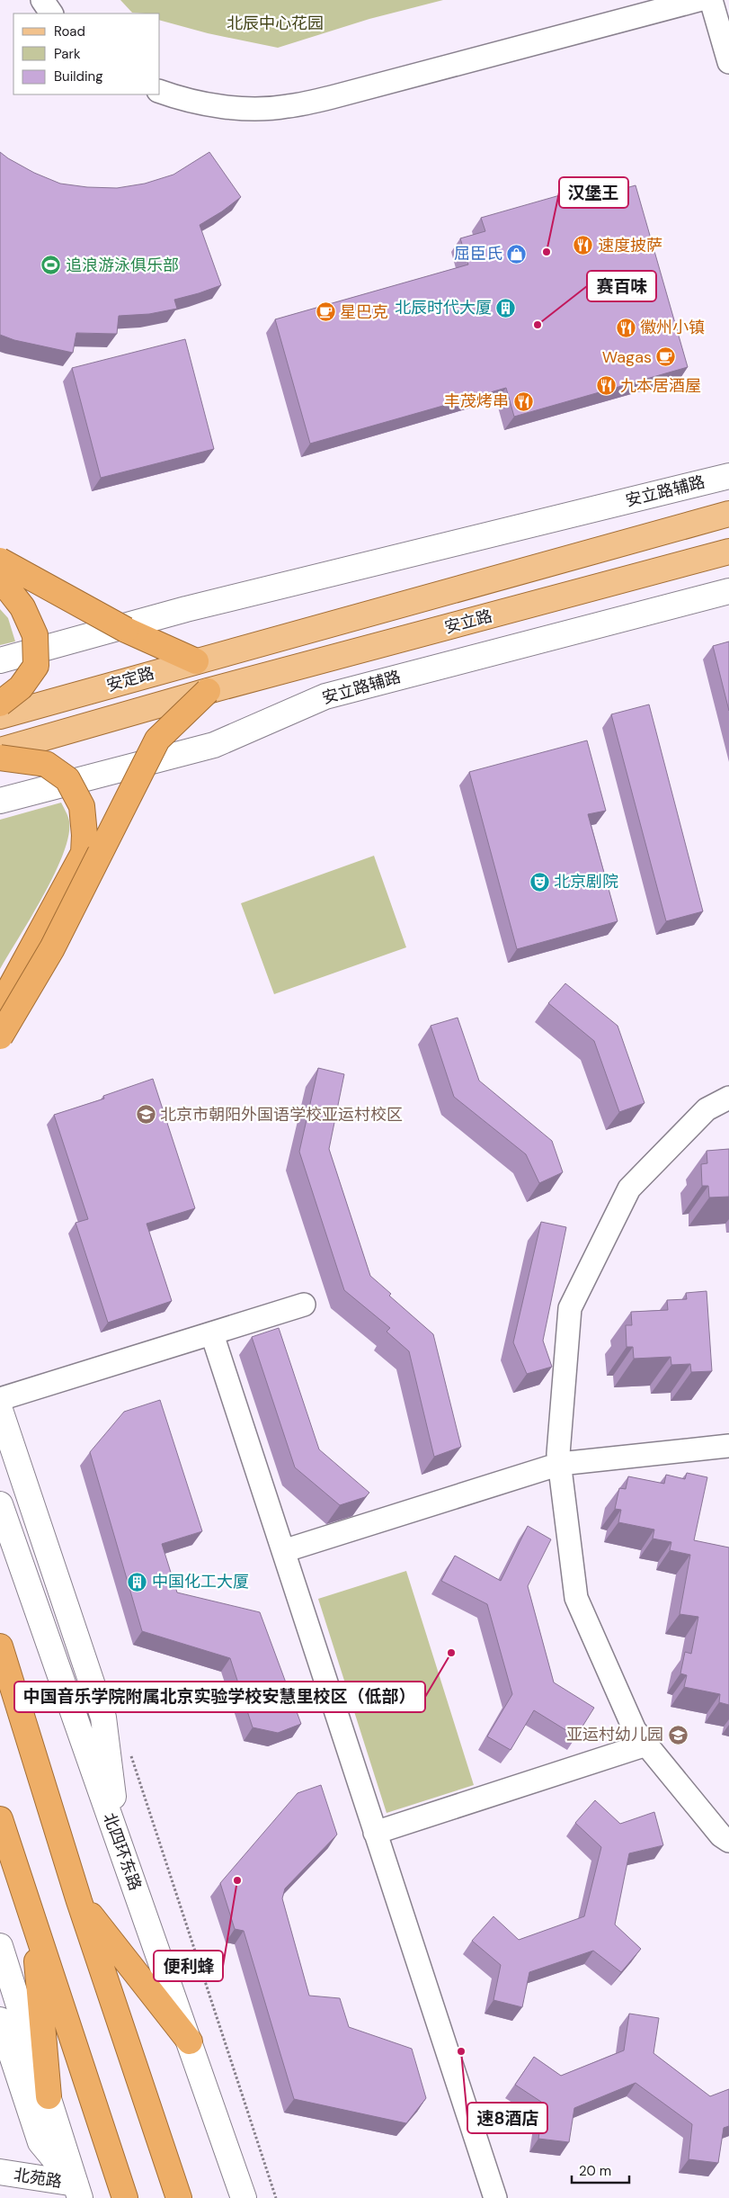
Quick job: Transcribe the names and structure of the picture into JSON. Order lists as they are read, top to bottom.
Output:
{
  "streets": {
    "main road": ["安立路", "安定路"],
    "street": ["安立路辅路", "北四环东路", "北苑路"]
  },
  "crossings": [
    ["安立路", "安定路"]
  ],
  "parks": ["北辰中心花园"],
  "places": {
    "restaurant": [
      "速度披萨",
      "徽州小镇",
      "九本居酒屋",
      "丰茂烤串"
    ],
    "other": [
      "汉堡王",
      "赛百味",
      "中国音乐学院附属北京实验学校安慧里校区（低部）",
      "便利蜂",
      "速8酒店"
    ],
    "shop": ["屈臣氏"],
    "sports": ["追浪游泳俱乐部"],
    "building": ["北辰时代大厦", "中国化工大厦"],
    "cafe": ["星巴克", "Wagas"],
    "theatre": ["北京剧院"],
    "school or university": ["北京市朝阳外国语学校亚运村校区", "亚运村幼儿园"]
  },
  "legend": ["Road", "Park", "Building"],
  "scale_bar": "20 m"
}
